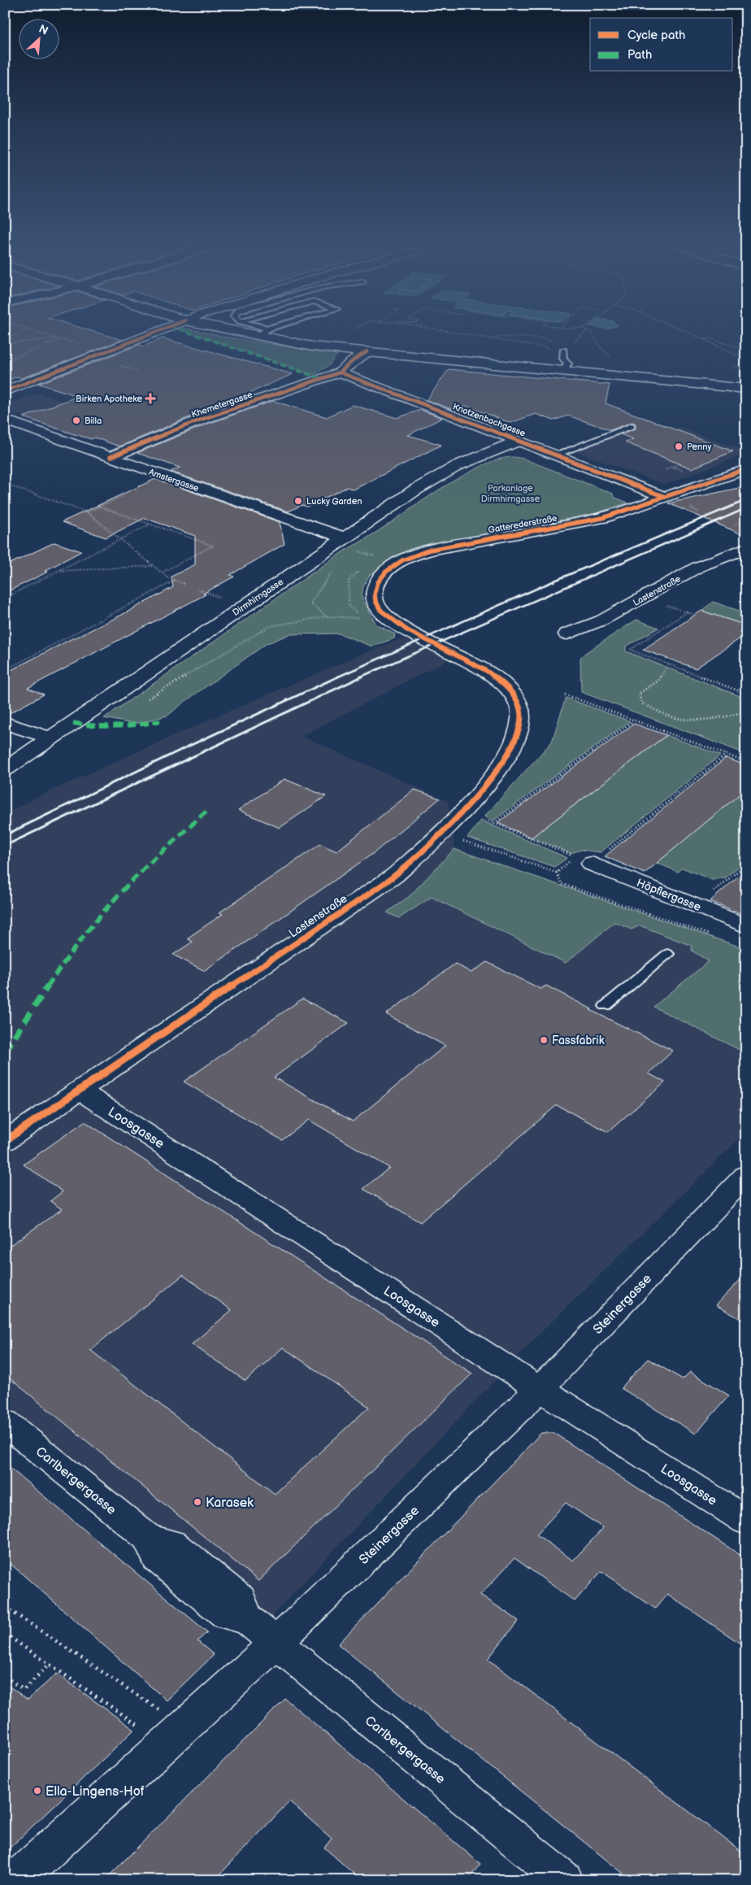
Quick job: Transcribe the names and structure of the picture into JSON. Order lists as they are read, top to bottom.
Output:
{
  "streets": {
    "street": [
      "Khemetergasse",
      "Knotzenbachgasse",
      "Amstergasse",
      "Gatterederstraße",
      "Lastenstraße",
      "Dirmhirngasse",
      "Höpflergasse",
      "Loosgasse",
      "Steinergasse",
      "Carlbergergasse"
    ]
  },
  "crossings": [
    ["Khemetergasse", "Knotzenbachgasse"],
    ["Khemetergasse", "Amstergasse"],
    ["Knotzenbachgasse", "Gatterederstraße"],
    ["Knotzenbachgasse", "Dirmhirngasse"],
    ["Amstergasse", "Dirmhirngasse"],
    ["Gatterederstraße", "Lastenstraße"],
    ["Lastenstraße", "Loosgasse"],
    ["Loosgasse", "Steinergasse"],
    ["Steinergasse", "Carlbergergasse"]
  ],
  "parks": ["Parkanlage Dirmhirngasse"],
  "places": {
    "health": ["Birken Apotheke"],
    "other": [
      "Billa",
      "Penny",
      "Lucky Garden",
      "Fassfabrik",
      "Karasek",
      "Ella-Lingens-Hof"
    ]
  },
  "legend": ["Cycle path", "Path"],
  "north": "top right"
}
